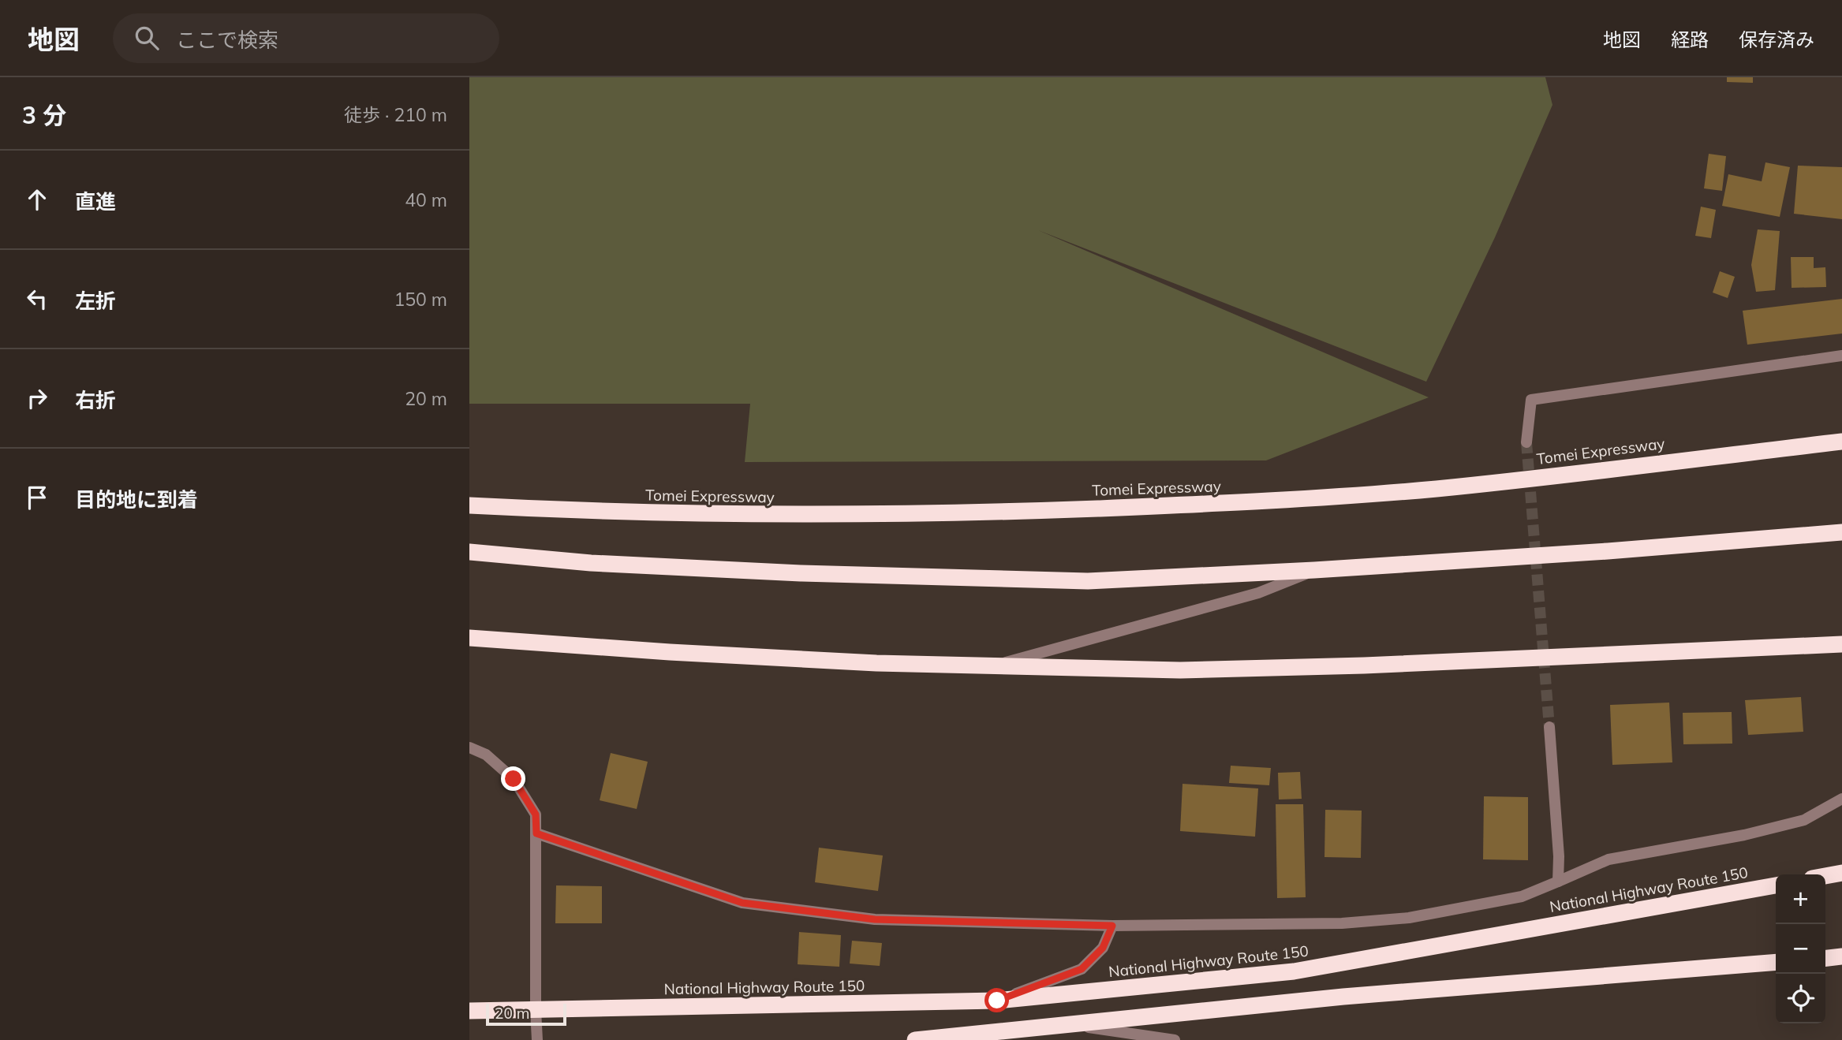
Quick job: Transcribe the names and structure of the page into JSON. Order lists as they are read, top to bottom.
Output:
{
  "streets": {
    "highway": ["Tomei Expressway", "National Highway Route 150"]
  },
  "scale_bar": "20 m",
  "page": {
    "header": "地図",
    "search": "ここで検索",
    "nav": ["地図", "経路", "保存済み"],
    "heading": ["3 分", "徒歩 · 210 m"],
    "list": [
      ["直進", "40 m"],
      ["左折", "150 m"],
      ["右折", "20 m"],
      "目的地に到着"
    ],
    "map_buttons": ["+", "−"],
    "scale": "20 m"
  }
}
